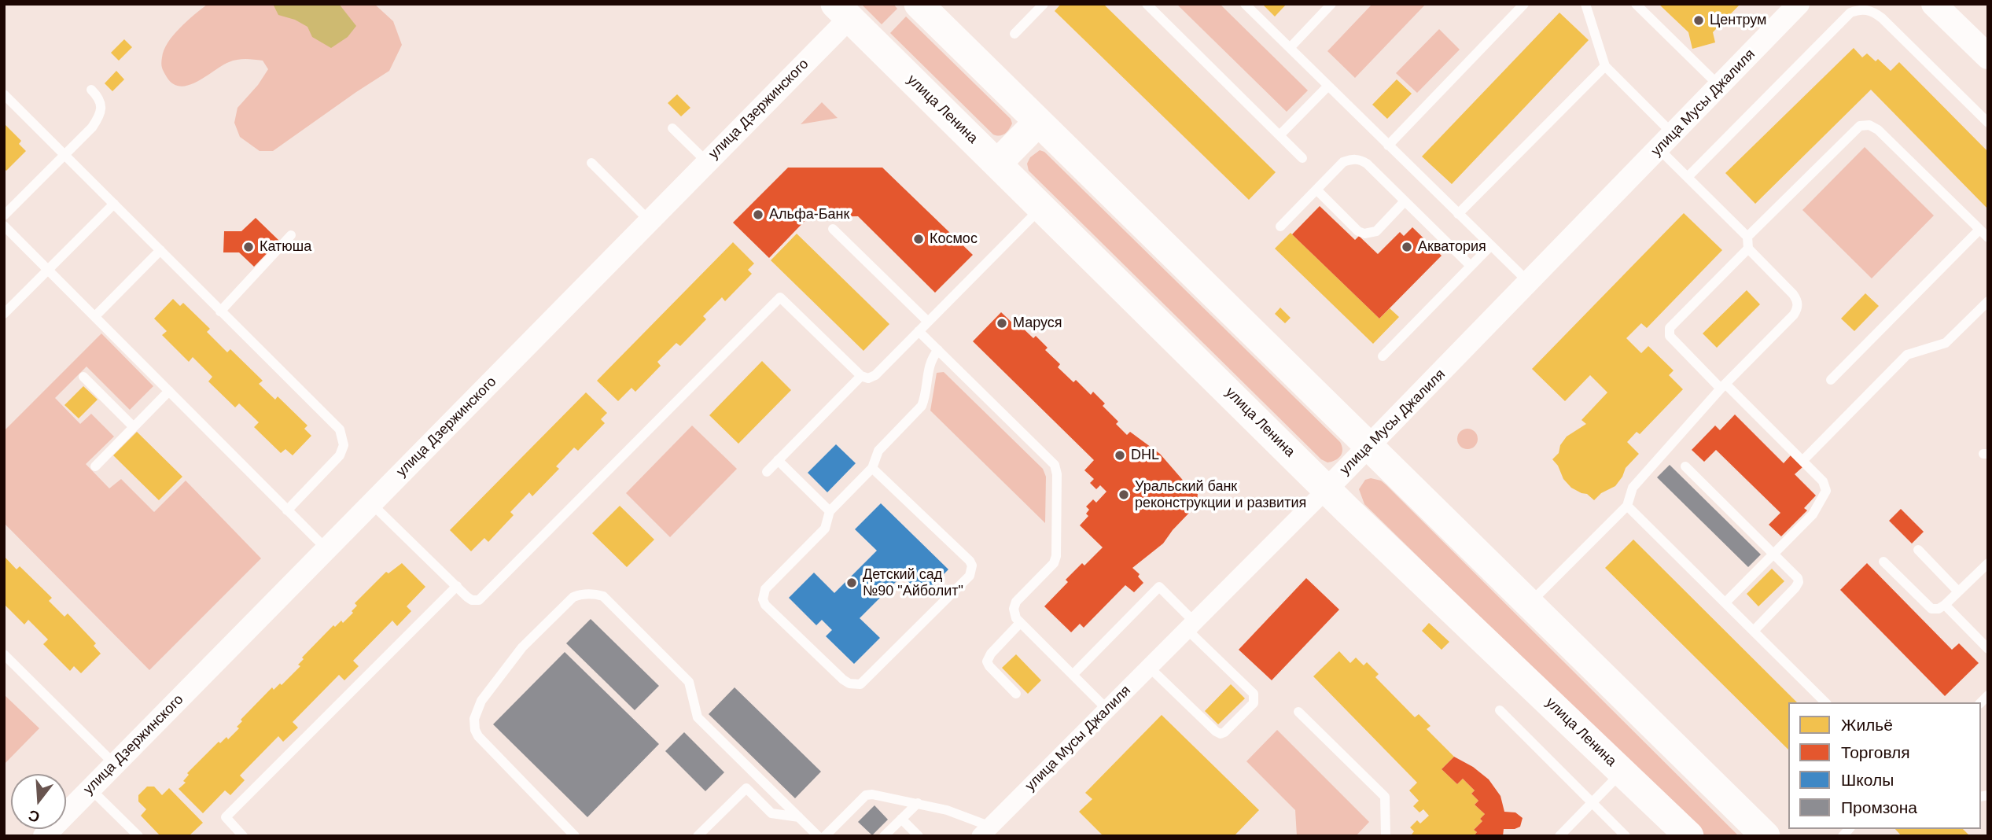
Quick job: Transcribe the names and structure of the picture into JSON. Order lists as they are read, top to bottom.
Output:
{
  "streets": {
    "main road": ["улица Ленина"],
    "street": ["улица Мусы Джалиля", "улица Дзержинского"]
  },
  "crossings": [
    ["улица Мусы Джалиля", "улица Ленина"],
    ["улица Дзержинского", "улица Ленина"]
  ],
  "places": [
    "Центрум",
    "Альфа-Банк",
    "Космос",
    "Катюша",
    "Акватория",
    "Маруся",
    "DHL",
    "Уральский банк реконструкции и развития",
    "Детский сад №90 \"Айболит\""
  ],
  "legend": [
    "Жильё",
    "Торговля",
    "Школы",
    "Промзона"
  ],
  "north": "bottom"
}
